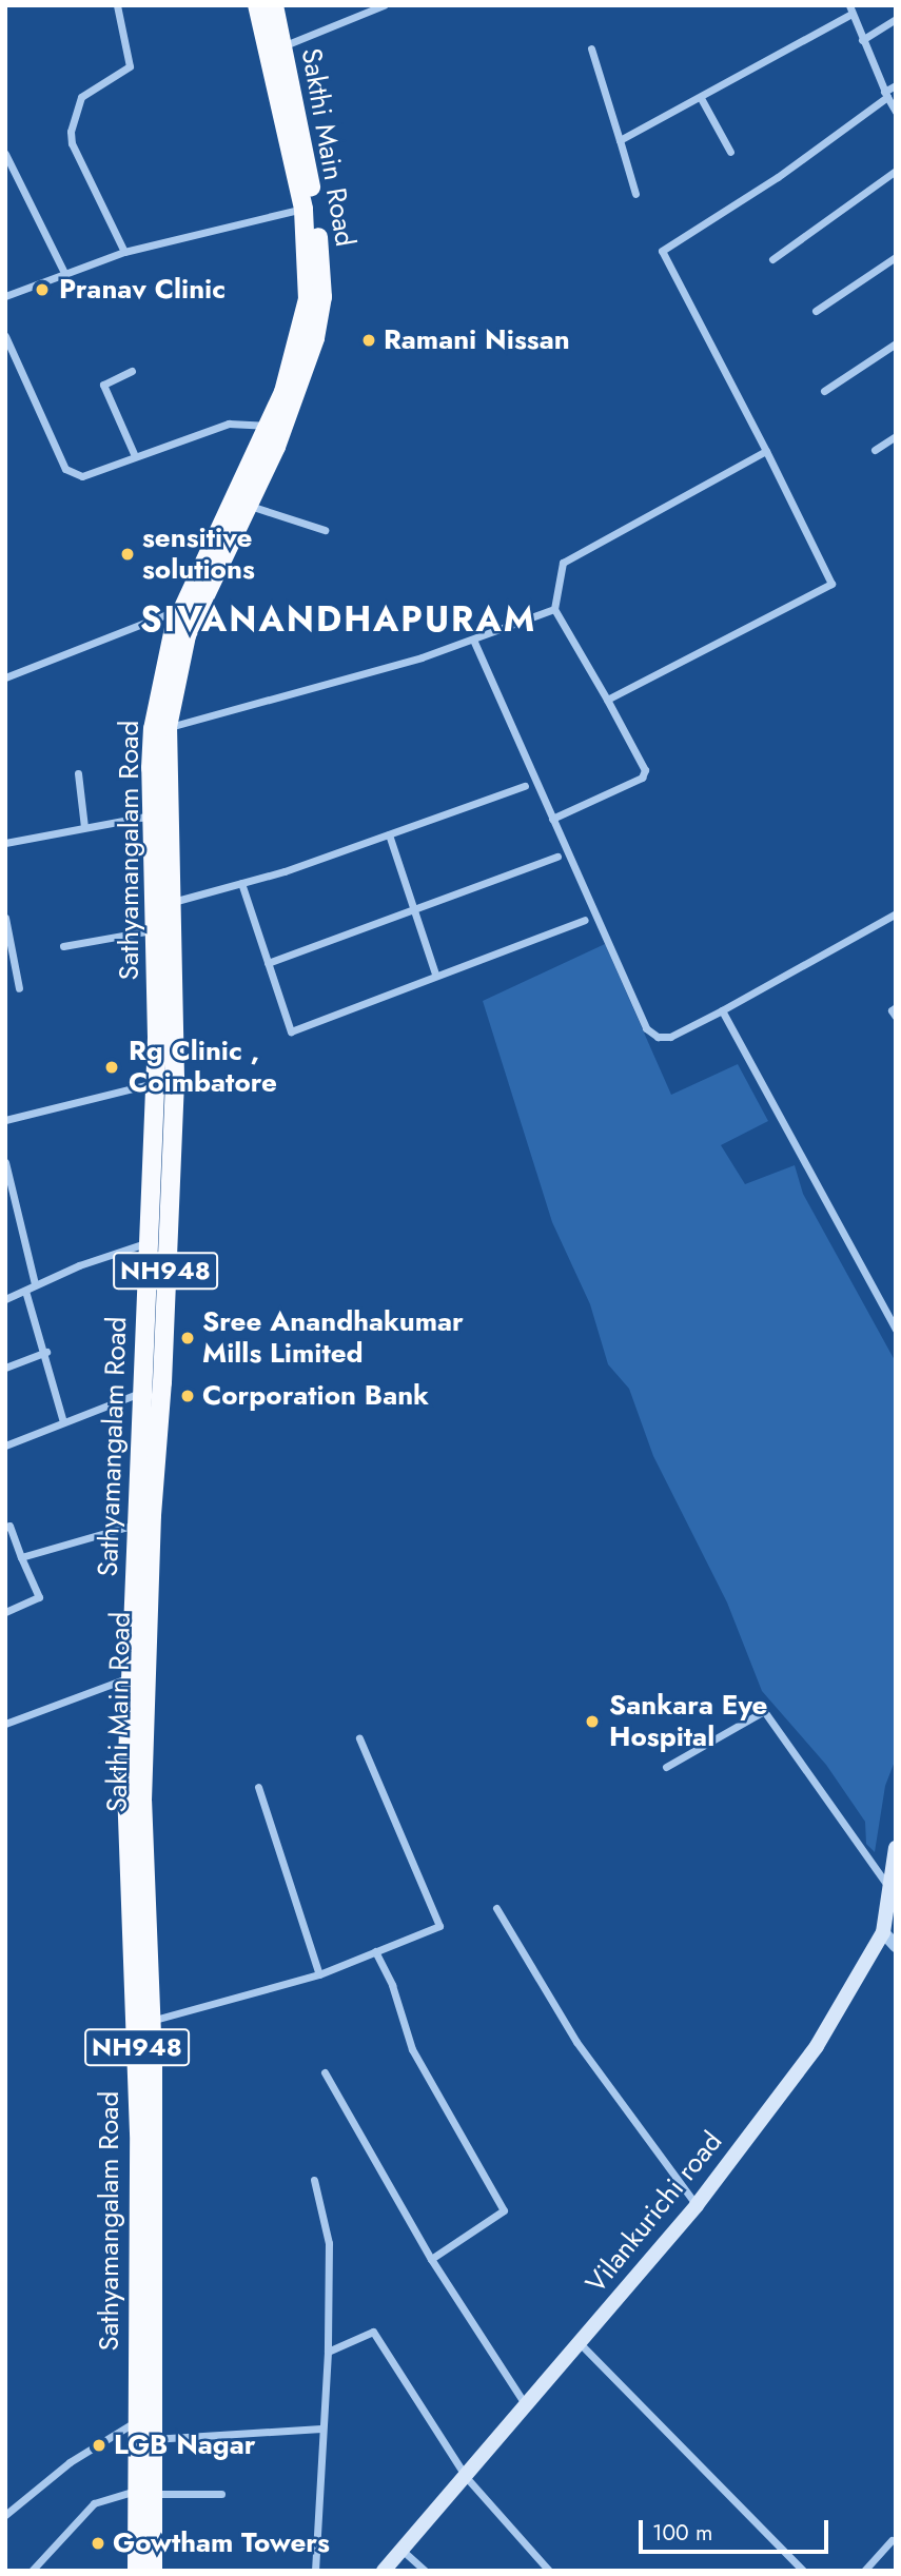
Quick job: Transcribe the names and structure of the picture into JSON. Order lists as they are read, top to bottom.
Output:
{
  "streets": {
    "highway": ["Sakthi Main Road", "Sathyamangalam Road", "NH948"],
    "main road": ["Vilankurichi road"]
  },
  "crossings": [
    ["Sakthi Main Road", "Sathyamangalam Road"]
  ],
  "districts": ["SIVANANDHAPURAM"],
  "places": [
    "Pranav Clinic",
    "Ramani Nissan",
    "sensitive solutions",
    "Rg Clinic , Coimbatore",
    "Sree Anandhakumar Mills Limited",
    "Corporation Bank",
    "Sankara Eye Hospital",
    "LGB Nagar",
    "Gowtham Towers"
  ],
  "scale_bar": "100 m"
}
